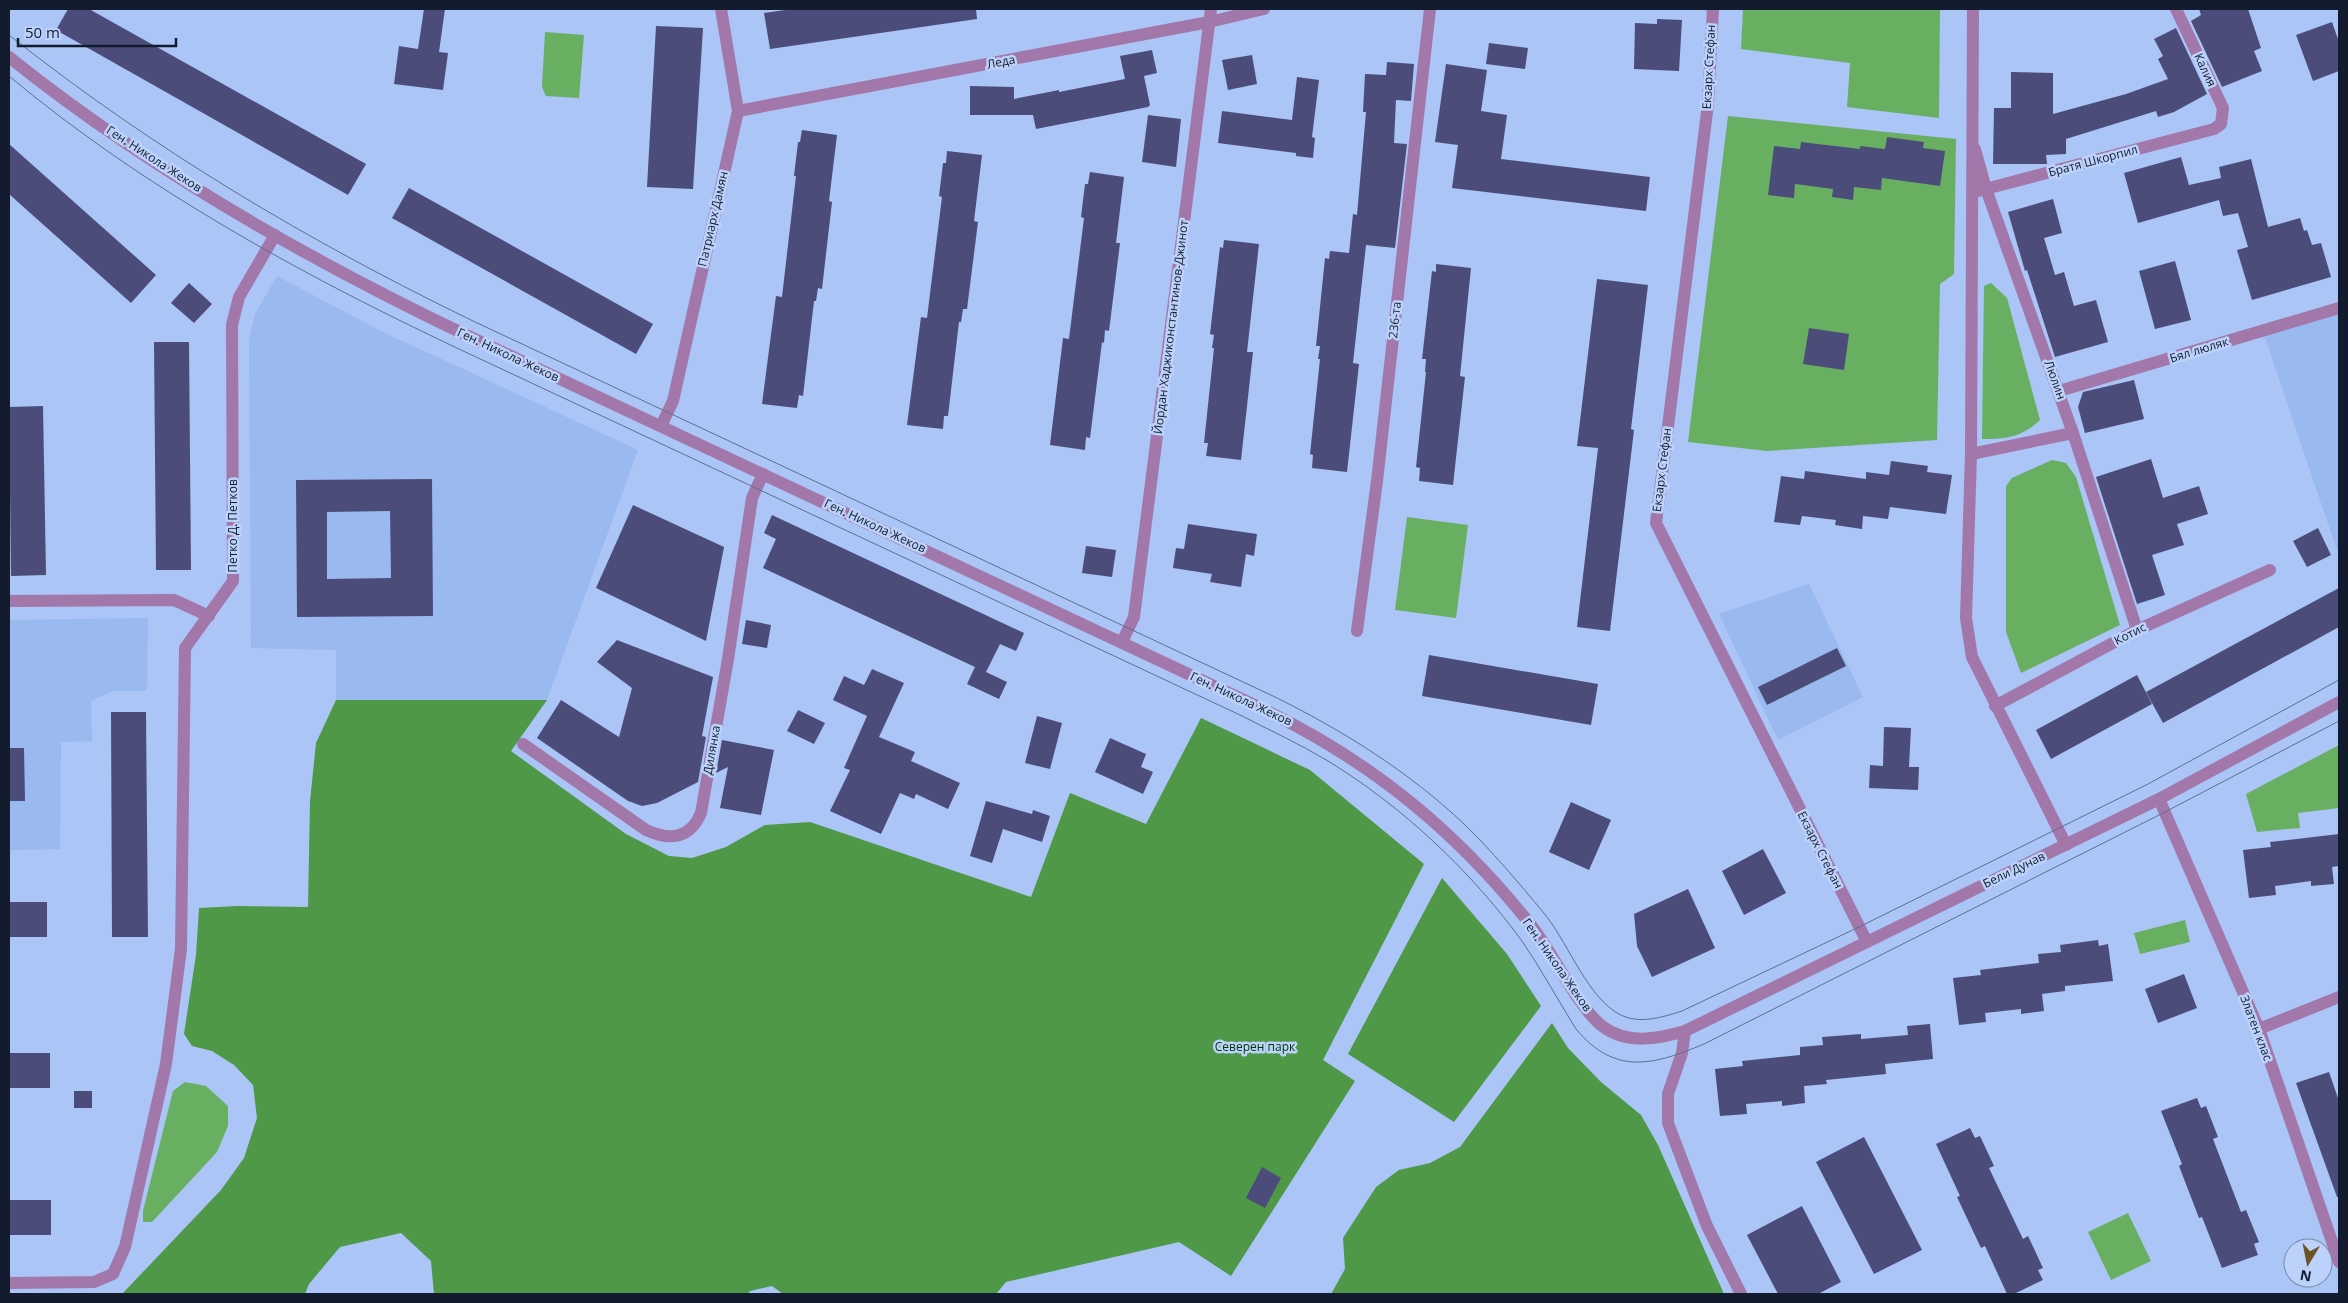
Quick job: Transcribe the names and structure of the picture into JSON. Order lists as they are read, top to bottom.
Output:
{
  "streets": {
    "street": [
      "Леда",
      "Екзарх Стефан",
      "Калия",
      "Ген. Никола Жеков",
      "Братя Шкорпил",
      "Патриарх Дамян",
      "236-та",
      "Йордан Хаджиконстантинов-Джинот",
      "Бял люляк",
      "Люлин",
      "Петко Д. Петков",
      "Котис",
      "Дилянка",
      "Бели Дунав",
      "Златен клас"
    ]
  },
  "crossings": [
    ["Леда", "Патриарх Дамян"],
    ["Леда", "Йордан Хаджиконстантинов-Джинот"],
    ["Екзарх Стефан", "Бели Дунав"],
    ["Калия", "Братя Шкорпил"],
    ["Ген. Никола Жеков", "Патриарх Дамян"],
    ["Ген. Никола Жеков", "Йордан Хаджиконстантинов-Джинот"],
    ["Ген. Никола Жеков", "Петко Д. Петков"],
    ["Ген. Никола Жеков", "Дилянка"],
    ["Ген. Никола Жеков", "Бели Дунав"],
    ["Братя Шкорпил", "Люлин"],
    ["Бял люляк", "Люлин"],
    ["Люлин", "Котис"],
    ["Бели Дунав", "Златен клас"]
  ],
  "parks": ["Северен парк"],
  "scale_bar": "50 m",
  "north": "bottom"
}
